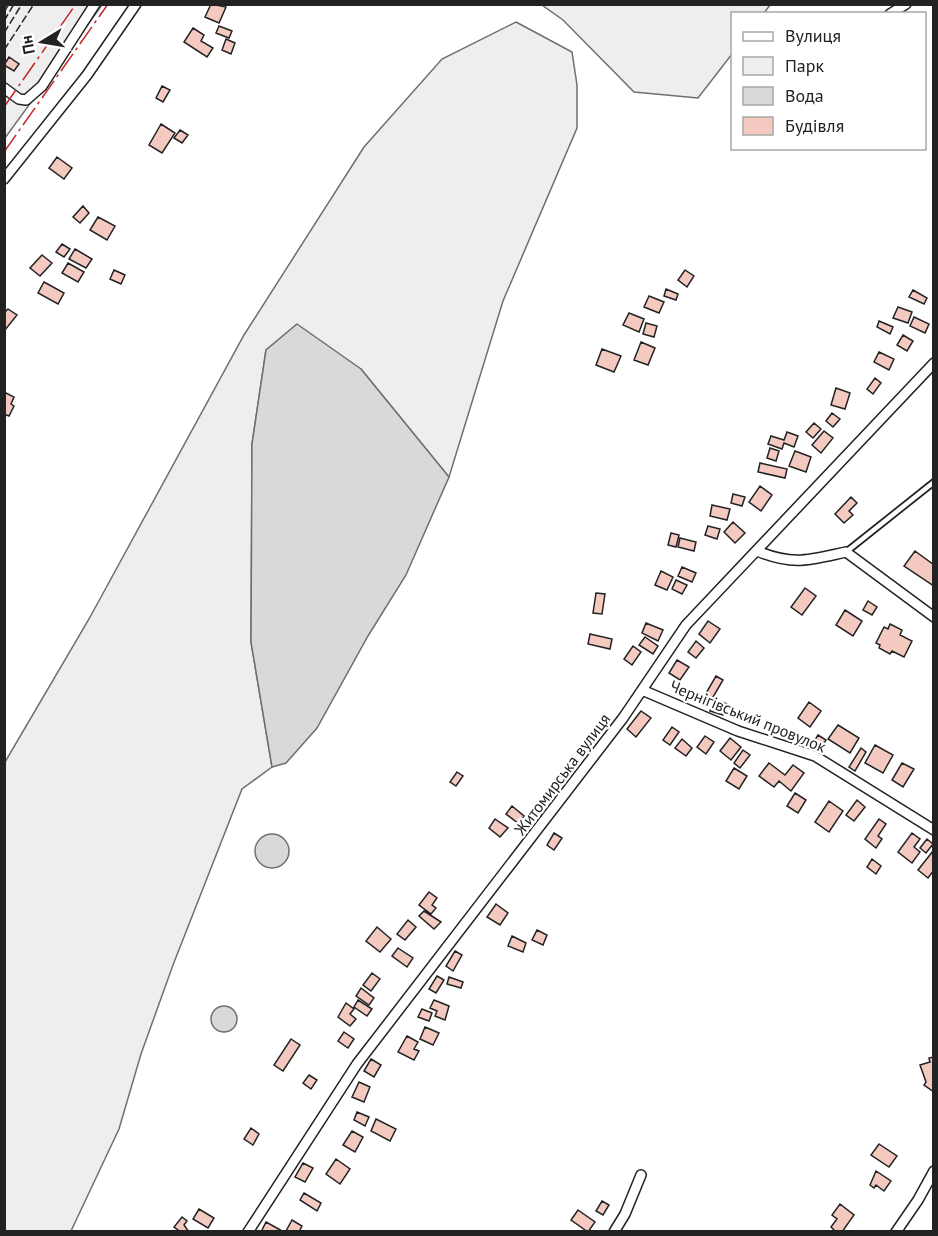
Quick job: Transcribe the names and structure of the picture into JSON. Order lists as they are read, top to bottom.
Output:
{
  "streets": {
    "street": ["Чернігівський провулок", "Житомирська вулиця"]
  },
  "crossings": [
    ["Чернігівський провулок", "Житомирська вулиця"]
  ],
  "legend": [
    "Вулиця",
    "Парк",
    "Вода",
    "Будівля"
  ],
  "north": "left"
}
